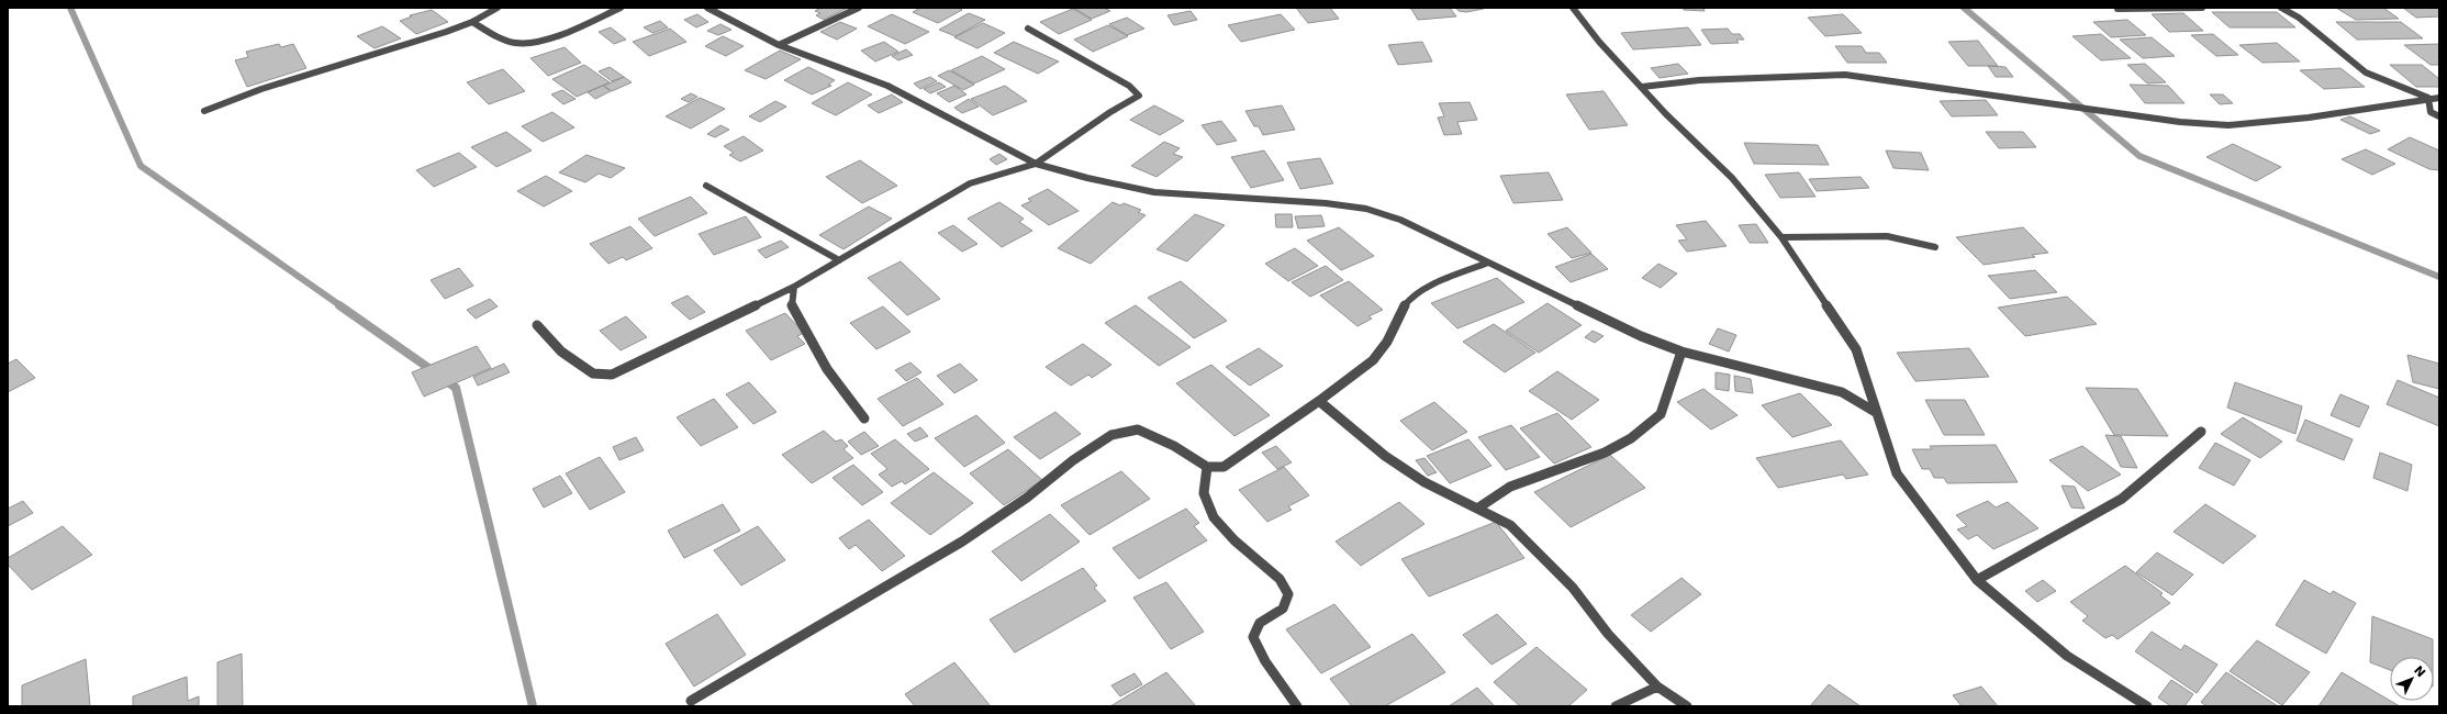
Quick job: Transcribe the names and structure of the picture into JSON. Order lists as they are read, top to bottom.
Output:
{
  "north": "top right"
}
